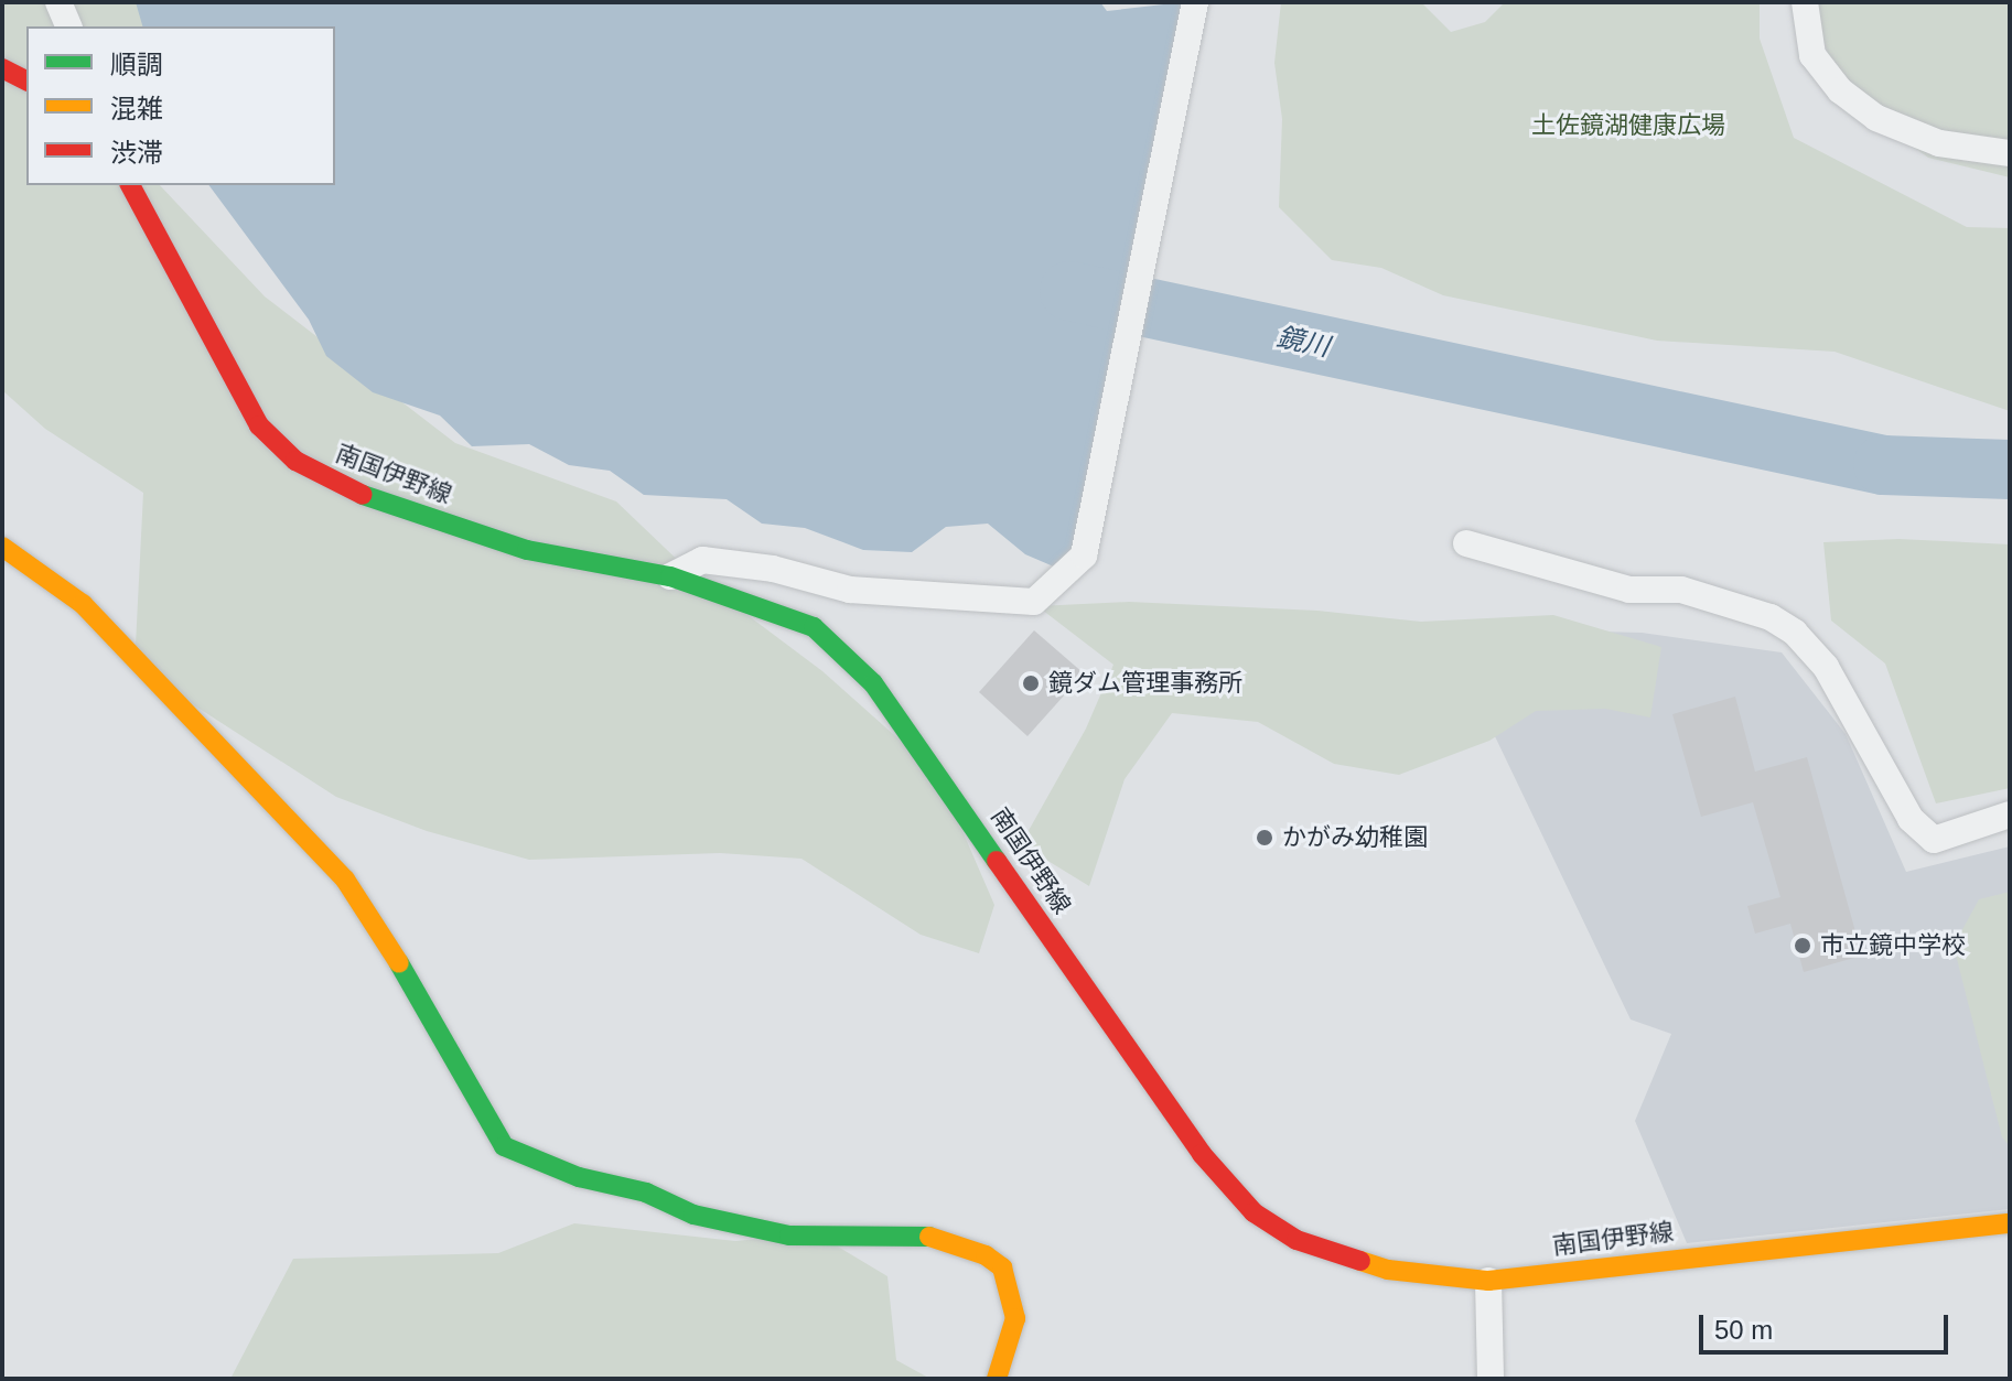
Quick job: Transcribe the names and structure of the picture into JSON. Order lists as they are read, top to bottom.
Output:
{
  "streets": {
    "main road": ["南国伊野線"]
  },
  "water": ["鏡川"],
  "parks": ["土佐鏡湖健康広場"],
  "places": ["鏡ダム管理事務所", "かがみ幼稚園", "市立鏡中学校"],
  "legend": ["順調", "混雑", "渋滞"],
  "scale_bar": "50 m"
}
